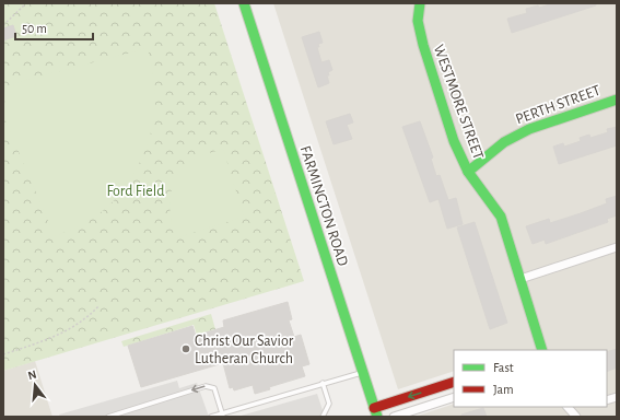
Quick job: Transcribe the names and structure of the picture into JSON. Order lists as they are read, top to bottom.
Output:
{
  "streets": {
    "street": ["WESTMORE STREET", "PERTH STREET", "FARMINGTON ROAD"]
  },
  "crossings": [
    ["WESTMORE STREET", "PERTH STREET"]
  ],
  "parks": ["Ford Field"],
  "places": ["Christ Our Savior Lutheran Church"],
  "legend": ["Fast", "Jam"],
  "scale_bar": "50 m",
  "north": "top"
}
